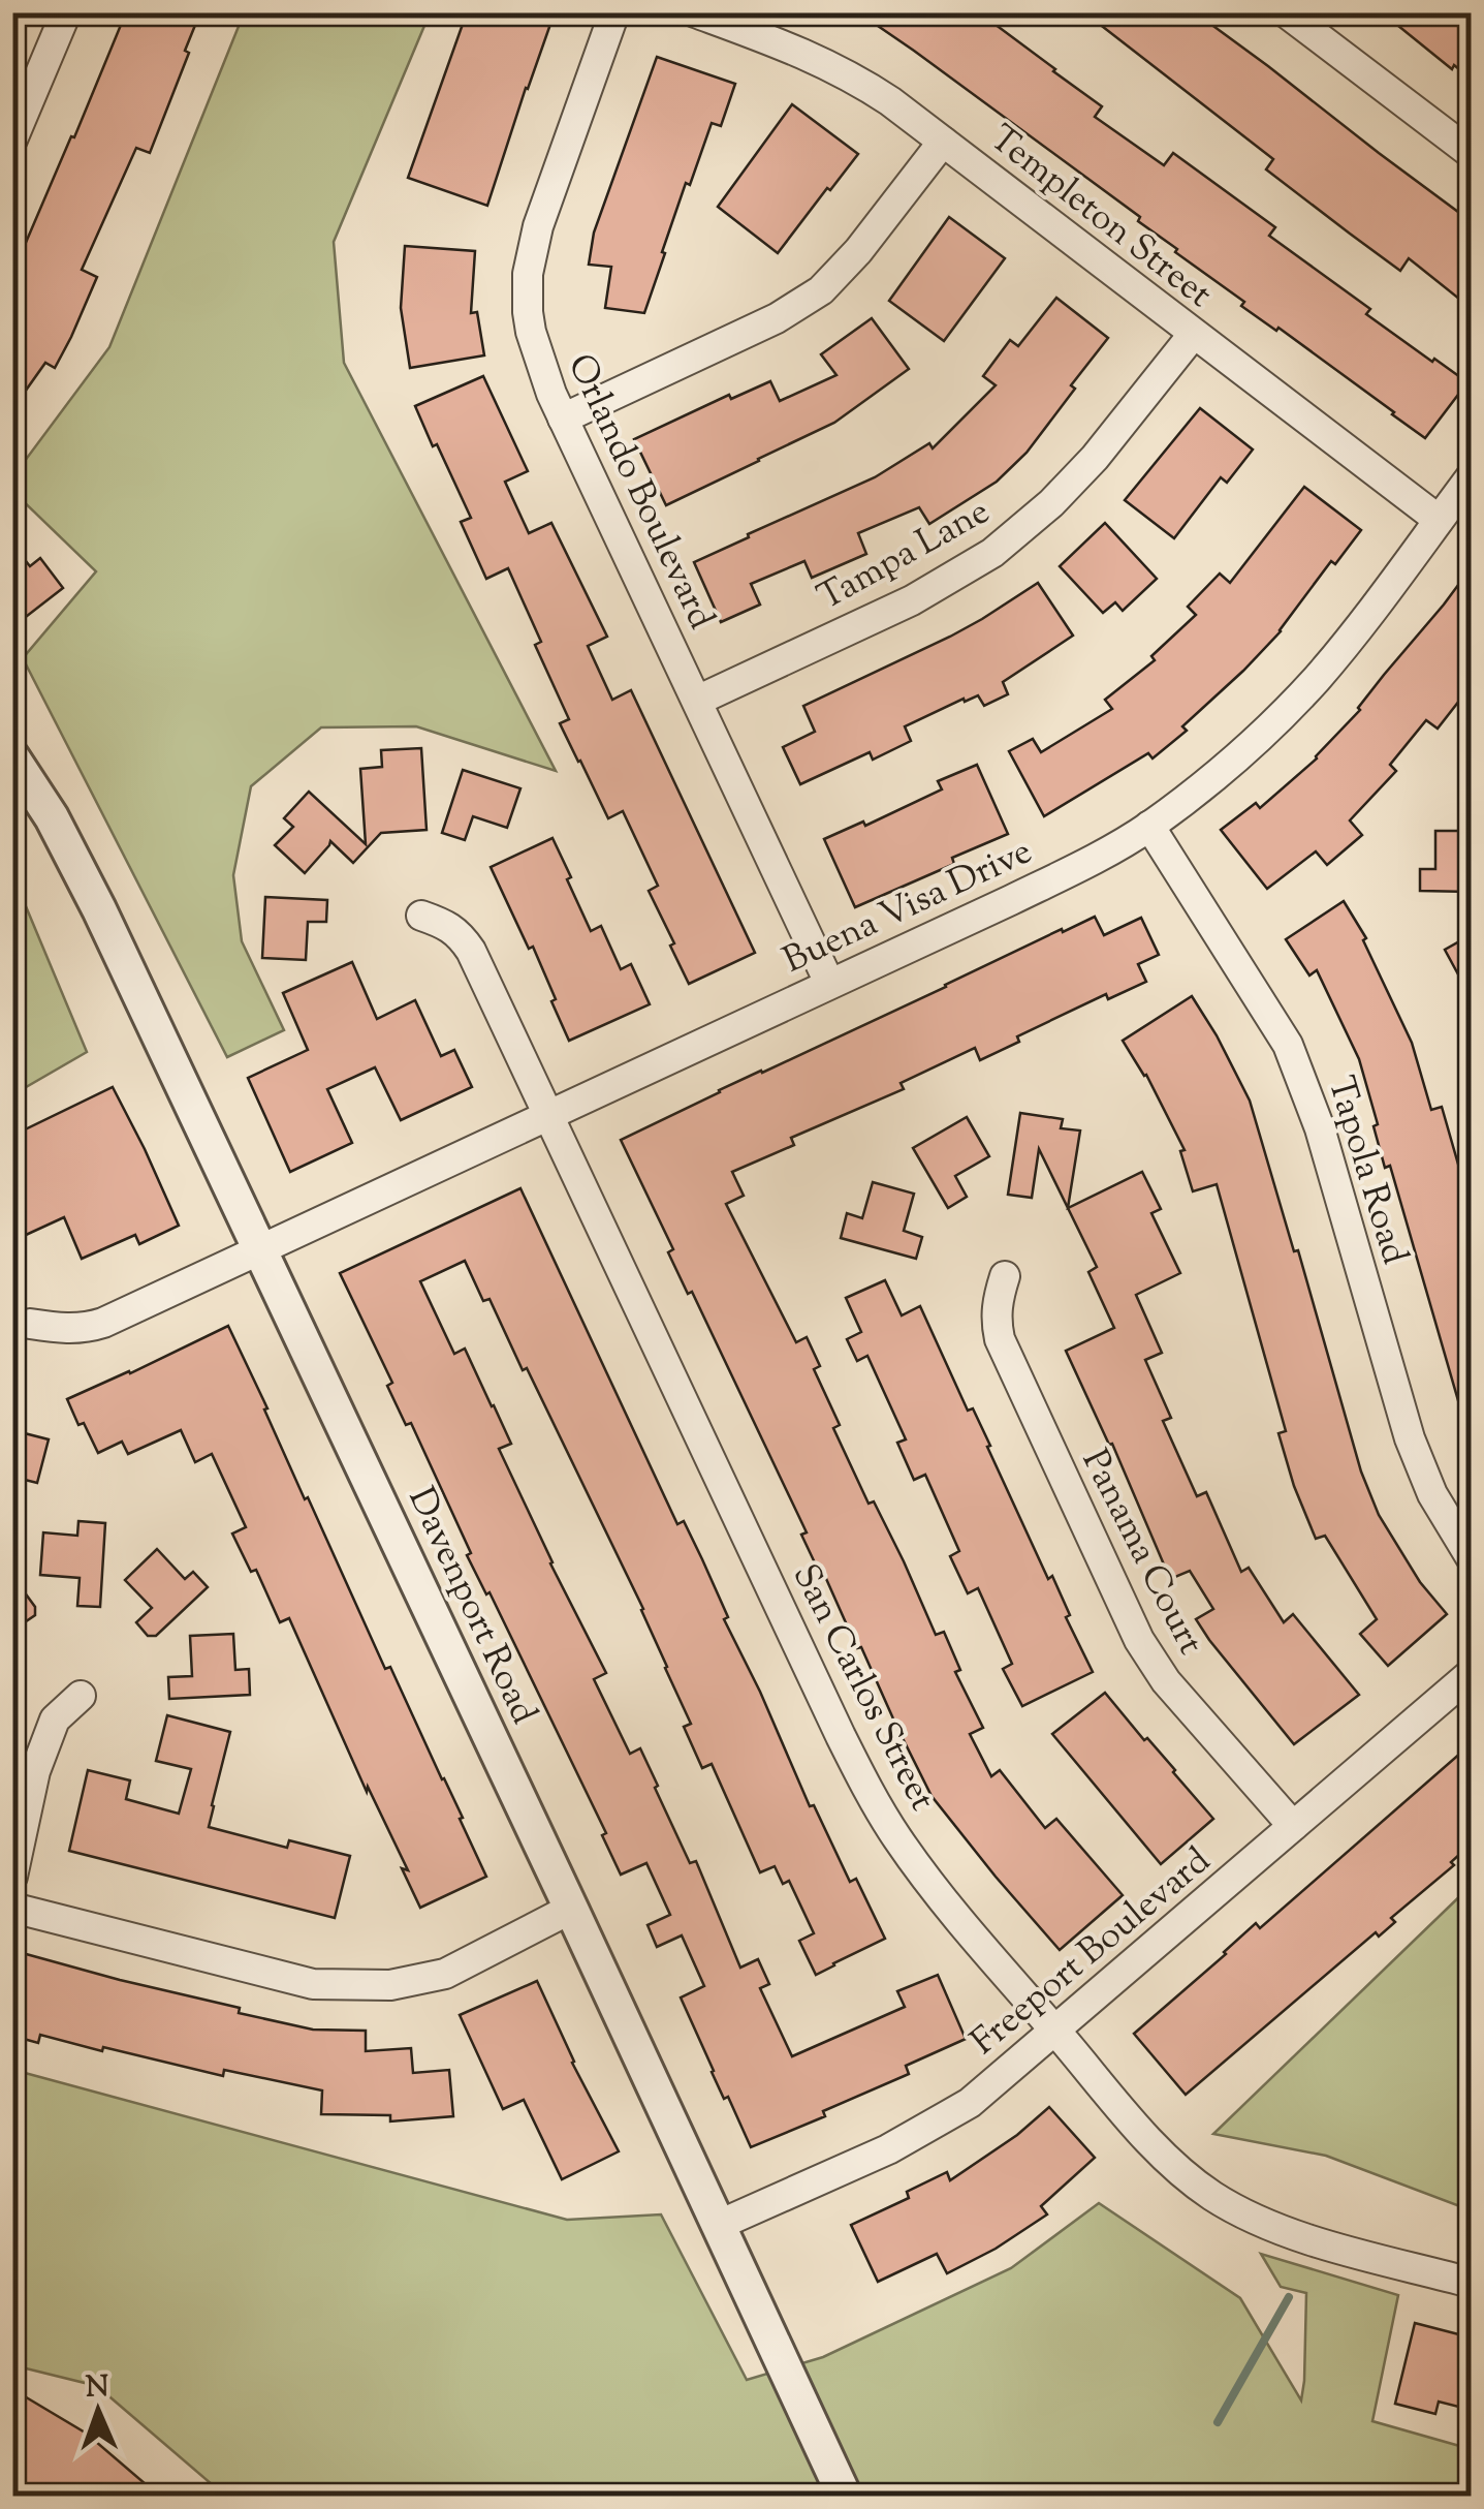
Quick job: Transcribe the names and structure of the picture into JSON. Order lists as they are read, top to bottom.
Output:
{
  "streets": {
    "street": [
      "Templeton Street",
      "Orlando Boulevard",
      "Tampa Lane",
      "Buena Visa Drive",
      "Tapola Road",
      "Panama Court",
      "Davenport Road",
      "San Carlos Street",
      "Freeport Boulevard"
    ]
  },
  "crossings": [
    ["Templeton Street", "Tampa Lane"],
    ["Templeton Street", "Buena Visa Drive"],
    ["Orlando Boulevard", "Tampa Lane"],
    ["Orlando Boulevard", "Buena Visa Drive"],
    ["Buena Visa Drive", "Tapola Road"],
    ["Buena Visa Drive", "Davenport Road"],
    ["Buena Visa Drive", "San Carlos Street"],
    ["Panama Court", "Freeport Boulevard"],
    ["Davenport Road", "Freeport Boulevard"],
    ["San Carlos Street", "Freeport Boulevard"]
  ],
  "north": "top"
}
